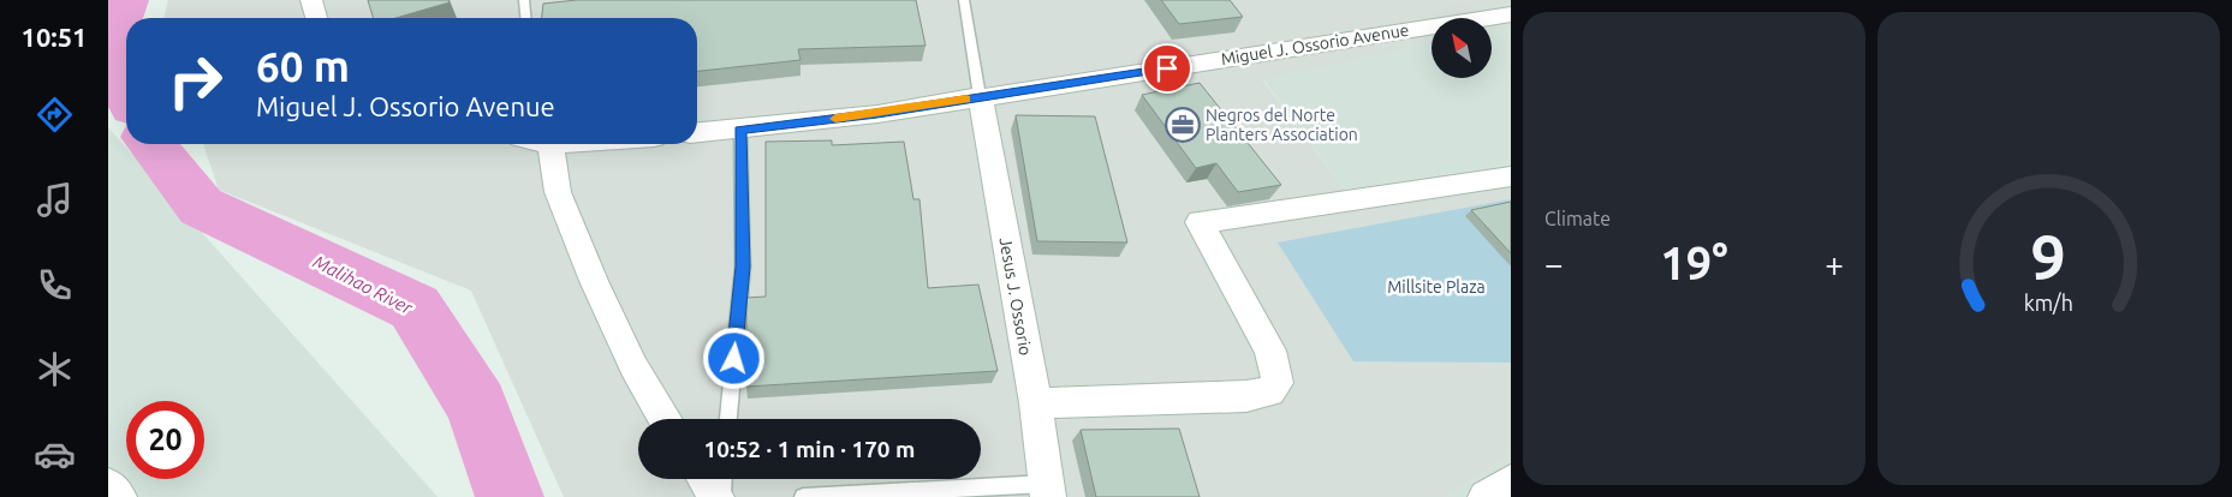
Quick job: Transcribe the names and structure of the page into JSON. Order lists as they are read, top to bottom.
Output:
{
  "streets": {
    "street": ["Miguel J. Ossorio Avenue", "Jesus J. Ossorio"]
  },
  "crossings": [
    ["Miguel J. Ossorio Avenue", "Jesus J. Ossorio"]
  ],
  "water": ["Malihao River"],
  "parks": ["Millsite Plaza"],
  "places": {
    "office": ["Negros del Norte Planters Association"]
  },
  "north": "top left",
  "page": {
    "tabs": "10:51",
    "tile": "Climate",
    "turn": ["60 m", "Miguel J. Ossorio Avenue"],
    "heat": ["−", "19°", "+"],
    "limit": "20",
    "trip": "10:52 · 1 min · 170 m",
    "gauge": ["9", "km/h"]
  }
}
